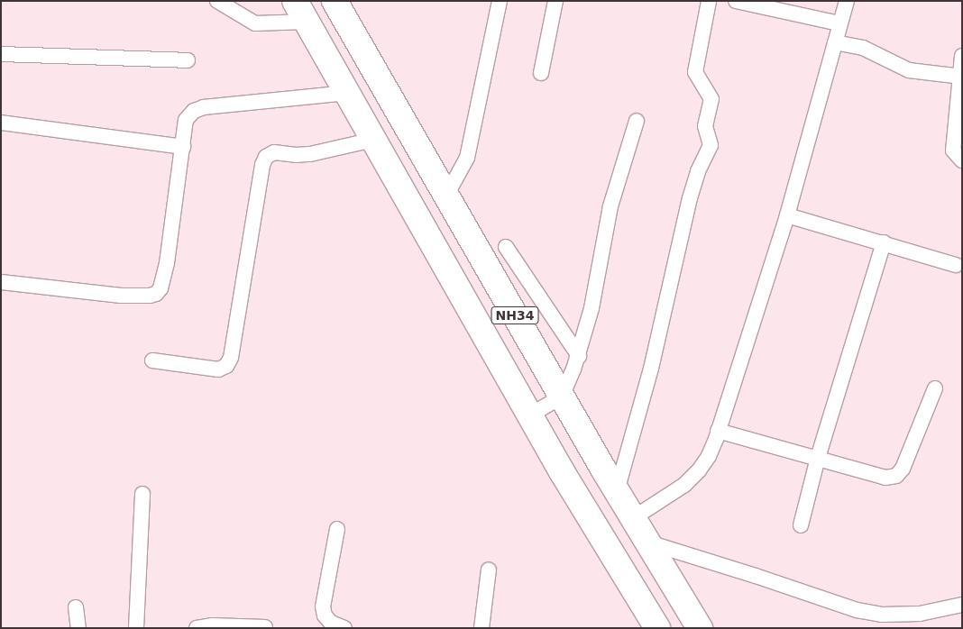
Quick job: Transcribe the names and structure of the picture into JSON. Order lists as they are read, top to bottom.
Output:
{
  "streets": {
    "highway": ["NH34"]
  }
}
